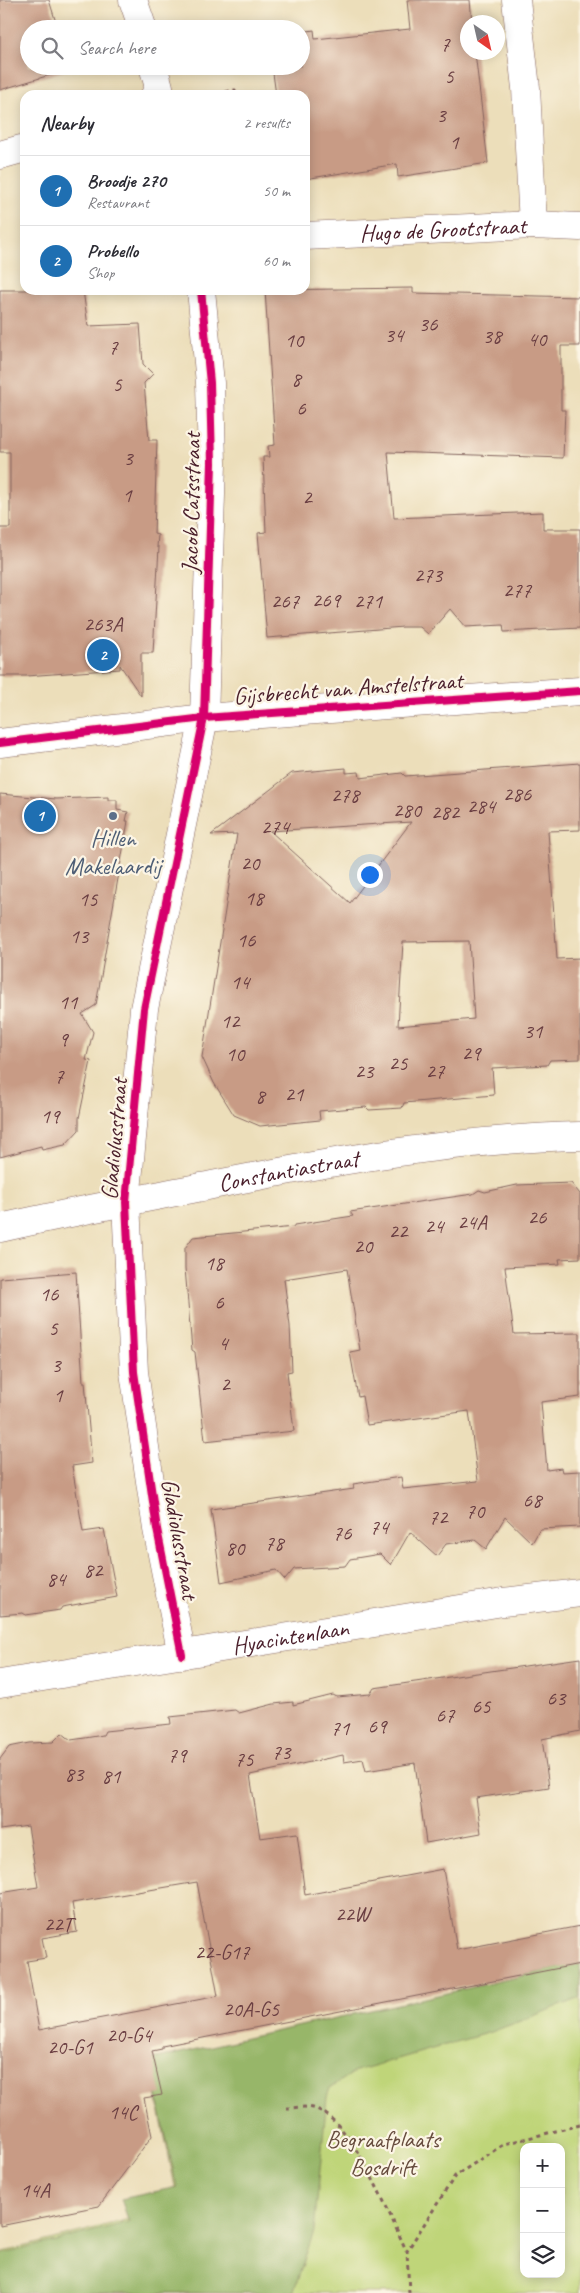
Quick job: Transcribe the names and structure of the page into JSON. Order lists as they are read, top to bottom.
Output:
{
  "streets": {
    "street": [
      "Hugo de Grootstraat",
      "Jacob Catsstraat",
      "Gijsbrecht van Amstelstraat",
      "Gladiolusstraat",
      "Constantiastraat",
      "Hyacintenlaan"
    ]
  },
  "crossings": [
    ["Jacob Catsstraat", "Gijsbrecht van Amstelstraat"],
    ["Jacob Catsstraat", "Gladiolusstraat"],
    ["Gijsbrecht van Amstelstraat", "Gladiolusstraat"],
    ["Gladiolusstraat", "Constantiastraat"],
    ["Gladiolusstraat", "Hyacintenlaan"]
  ],
  "parks": ["Begraafplaats Bosdrift"],
  "places": ["Hillen Makelaardij"],
  "house_numbers": [
    "7",
    "5",
    "3",
    "1",
    "36",
    "34",
    "38",
    "40",
    "10",
    "7",
    "8",
    "5",
    "6",
    "3",
    "1",
    "2",
    "273",
    "277",
    "269",
    "267",
    "271",
    "263A",
    "286",
    "278",
    "284",
    "280",
    "282",
    "274",
    "20",
    "18",
    "15",
    "13",
    "16",
    "14",
    "11",
    "12",
    "31",
    "9",
    "29",
    "10",
    "25",
    "23",
    "27",
    "7",
    "21",
    "8",
    "19",
    "26",
    "24A",
    "24",
    "22",
    "20",
    "18",
    "16",
    "6",
    "5",
    "4",
    "3",
    "2",
    "1",
    "68",
    "70",
    "72",
    "74",
    "76",
    "78",
    "80",
    "82",
    "84",
    "63",
    "65",
    "67",
    "69",
    "71",
    "73",
    "79",
    "75",
    "83",
    "81",
    "22W",
    "22T",
    "22-G17",
    "20A-G5",
    "20-G4",
    "20-G1",
    "14C",
    "14A"
  ],
  "north": "bottom right",
  "page": {
    "search": "Search here",
    "heading": ["Nearby", "2 results"],
    "list": [
      {
        "mark": "1",
        "name": "Broodje 270",
        "note": "Restaurant",
        "value": "50 m"
      },
      {
        "mark": "2",
        "name": "Probello",
        "note": "Shop",
        "value": "60 m"
      }
    ],
    "pins": ["2", "1"],
    "map_buttons": ["+", "−"]
  }
}
